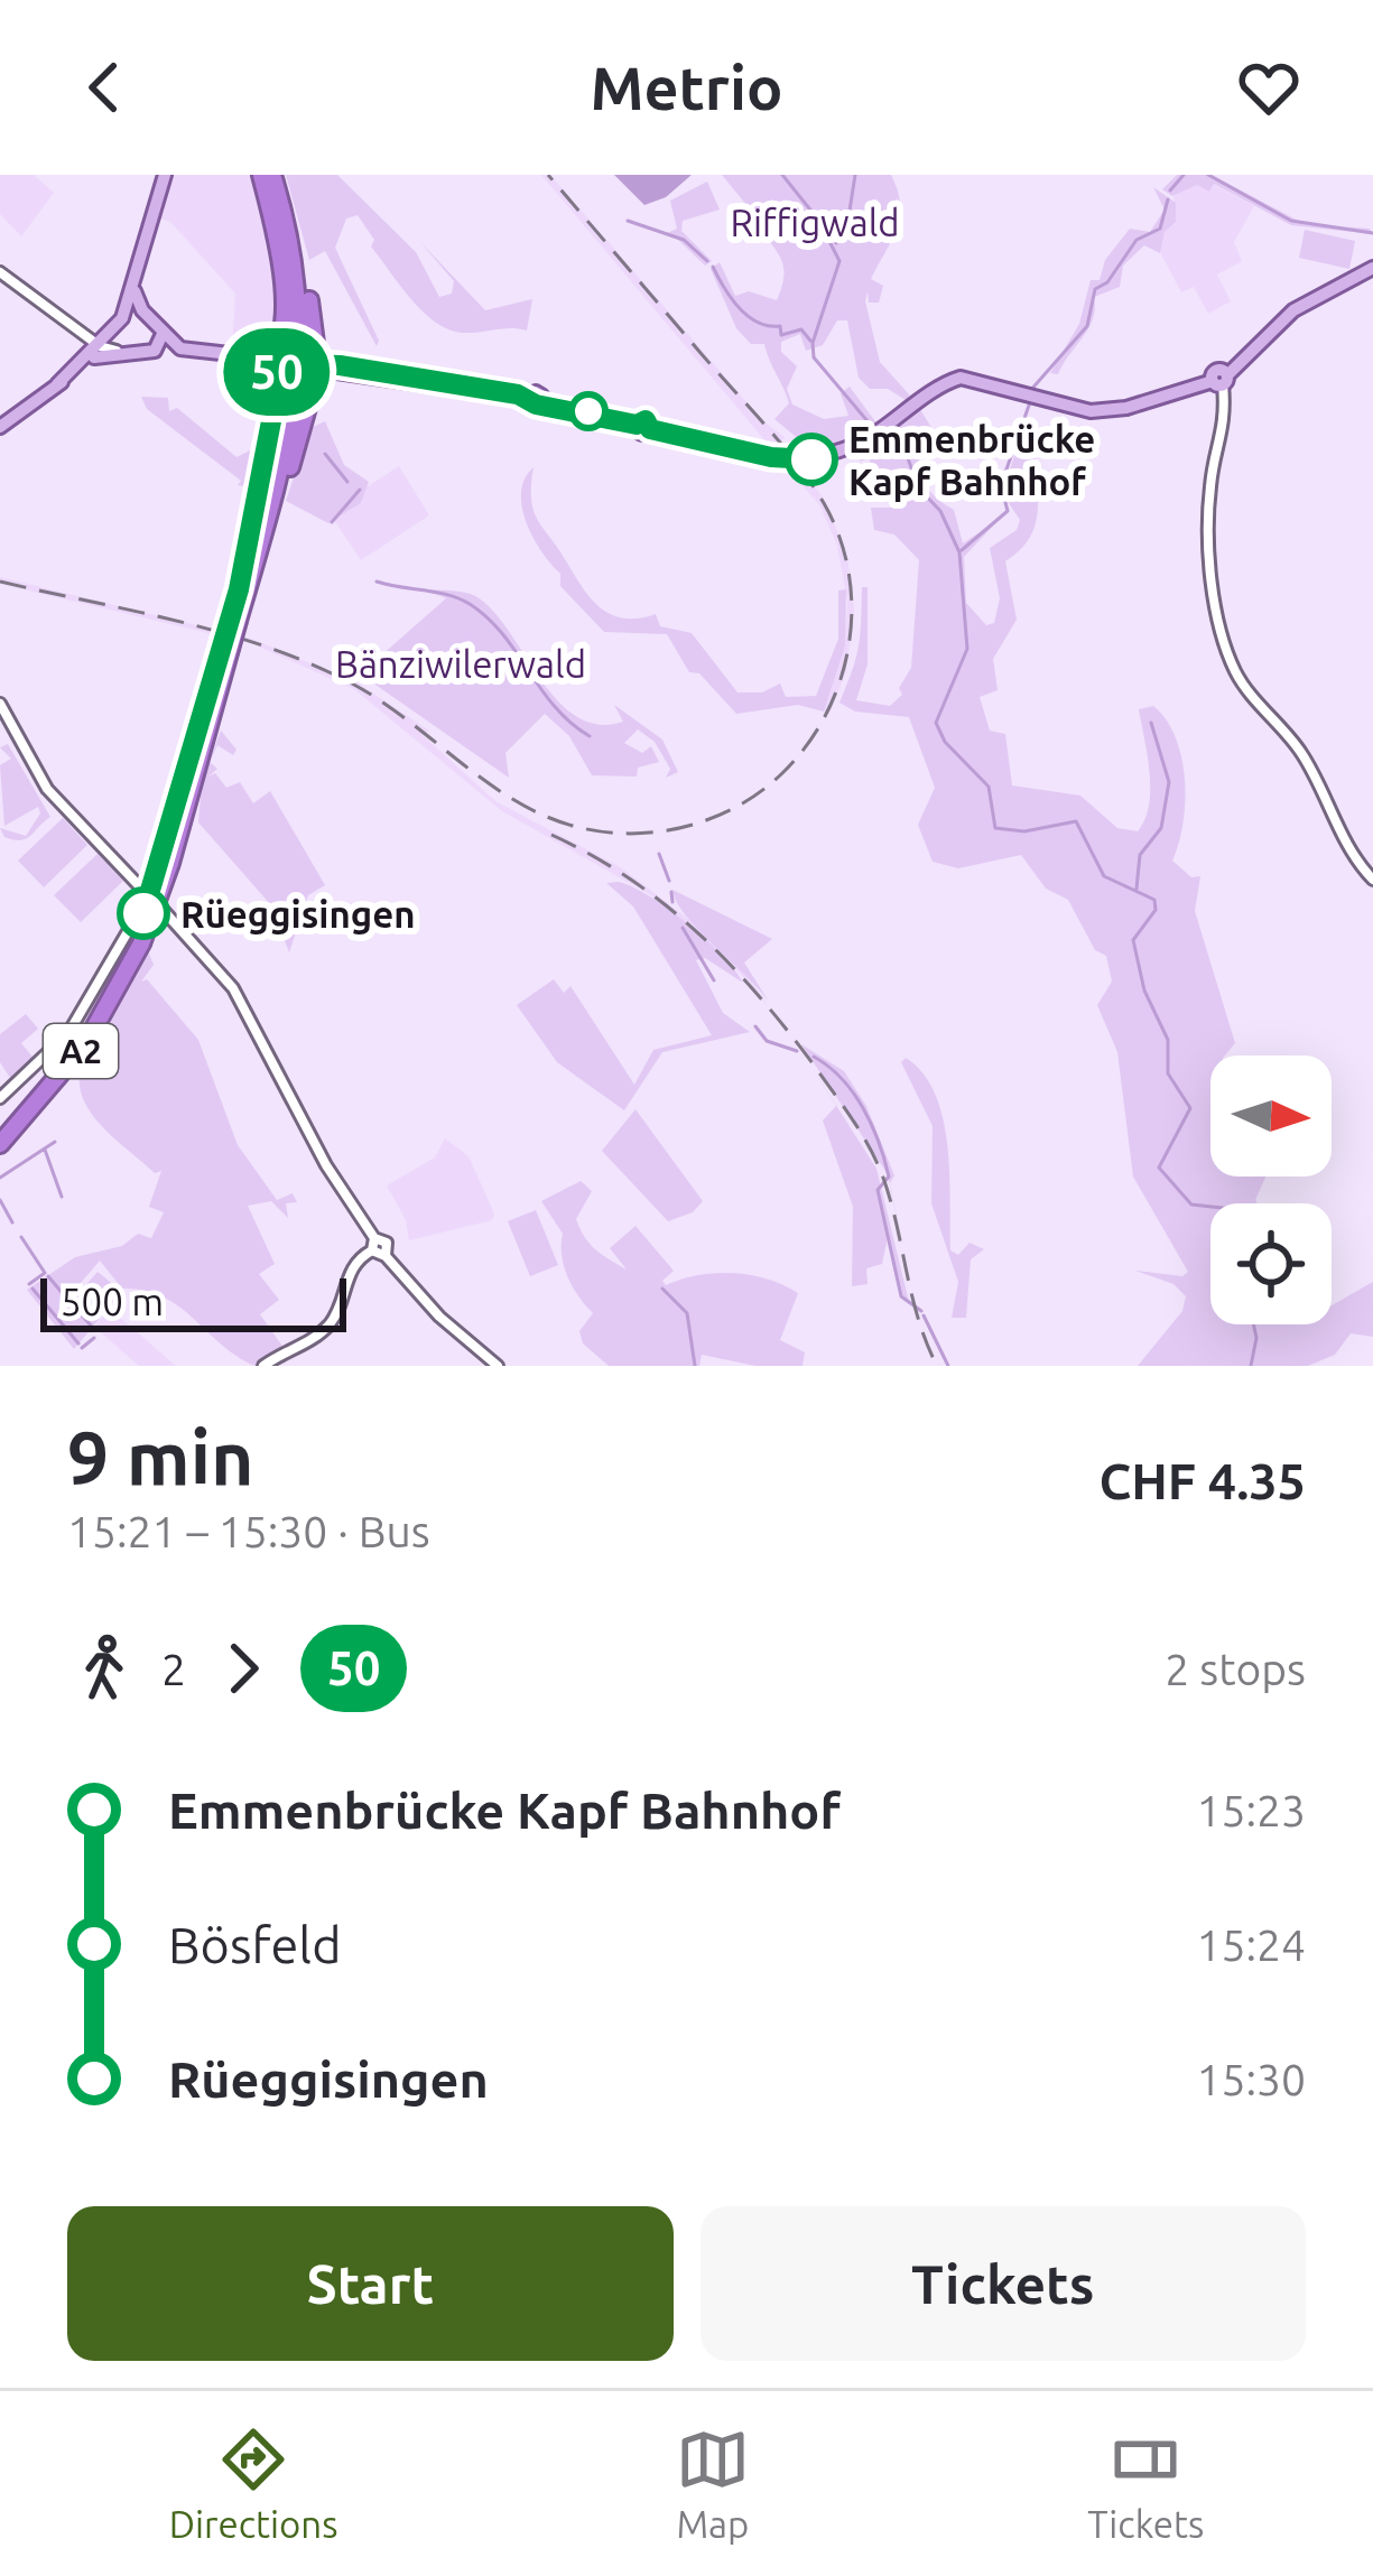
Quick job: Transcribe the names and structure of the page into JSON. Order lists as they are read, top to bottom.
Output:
{
  "streets": {
    "highway": ["A2"]
  },
  "parks": ["Riffigwald", "Bänziwilerwald"],
  "places": ["Emmenbrücke Kapf Bahnhof", "Rüeggisingen"],
  "lines": ["bus line 50"],
  "scale_bar": "500 m",
  "north": "right",
  "page": {
    "header": "Metrio",
    "on_map": "50",
    "scale": "500 m",
    "heading": ["9 min", "15:21 – 15:30 · Bus", "CHF 4.35"],
    "legs": ["2", "50", "2 stops"],
    "list": [
      {
        "name": "Emmenbrücke Kapf Bahnhof",
        "value": "15:23"
      },
      {
        "name": "Bösfeld",
        "value": "15:24"
      },
      {
        "name": "Rüeggisingen",
        "value": "15:30"
      }
    ],
    "buttons": ["Start", "Tickets"],
    "tabs": ["Directions", "Map", "Tickets"]
  }
}
